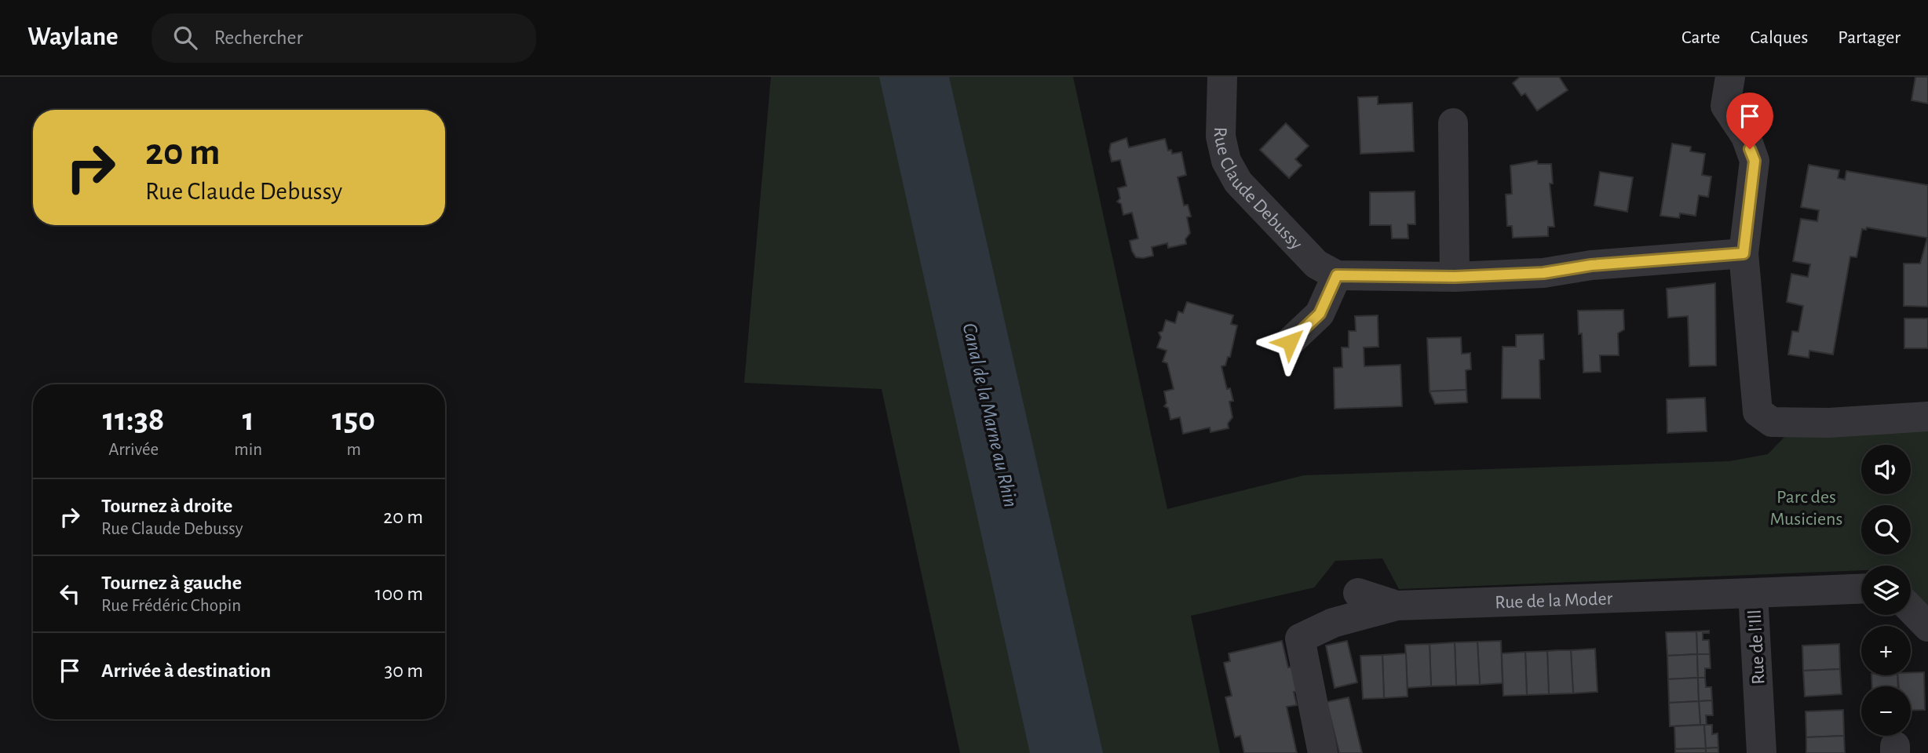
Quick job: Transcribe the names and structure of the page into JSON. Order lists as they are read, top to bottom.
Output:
{
  "streets": {
    "street": ["Rue Claude Debussy", "Rue de la Moder", "Rue de l'Ill"]
  },
  "crossings": [
    ["Rue de la Moder", "Rue de l'Ill"]
  ],
  "water": ["Canal de la Marne au Rhin"],
  "parks": ["Parc des Musiciens"],
  "page": {
    "header": "Waylane",
    "search": "Rechercher",
    "nav": ["Carte", "Calques", "Partager"],
    "turn": ["20 m", "Rue Claude Debussy"],
    "eta": [
      "11:38",
      "Arrivée",
      "1",
      "min",
      "150",
      "m"
    ],
    "map_buttons": ["+", "−"],
    "list": [
      {
        "name": "Tournez à droite",
        "note": "Rue Claude Debussy",
        "value": "20 m"
      },
      {
        "name": "Tournez à gauche",
        "note": "Rue Frédéric Chopin",
        "value": "100 m"
      },
      {
        "name": "Arrivée à destination",
        "value": "30 m"
      }
    ]
  }
}
